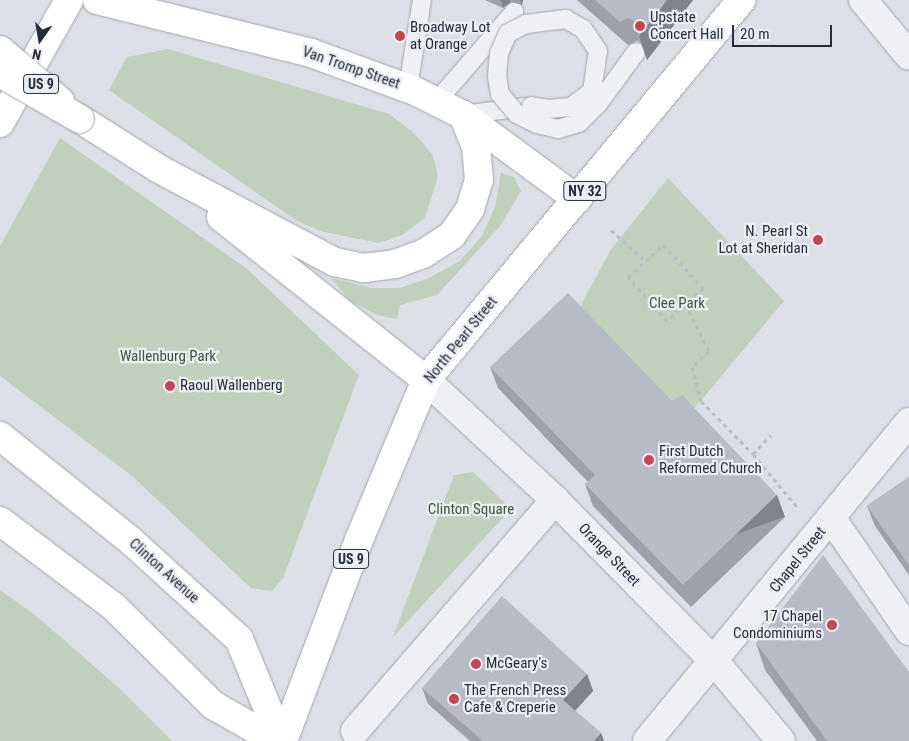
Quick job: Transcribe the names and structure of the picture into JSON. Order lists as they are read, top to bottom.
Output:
{
  "streets": {
    "main road": [
      "Van Tromp Street",
      "US 9",
      "NY 32",
      "North Pearl Street",
      "Clinton Avenue"
    ],
    "street": ["Orange Street", "Chapel Street"]
  },
  "crossings": [
    ["Van Tromp Street", "North Pearl Street"],
    ["US 9", "North Pearl Street"],
    ["US 9", "Orange Street"],
    ["North Pearl Street", "Orange Street"],
    ["North Pearl Street", "Clinton Avenue"],
    ["Orange Street", "Chapel Street"]
  ],
  "parks": ["Clee Park", "Wallenburg Park", "Clinton Square"],
  "places": [
    "Upstate Concert Hall",
    "Broadway Lot at Orange",
    "N. Pearl St Lot at Sheridan",
    "Raoul Wallenberg",
    "First Dutch Reformed Church",
    "17 Chapel Condominiums",
    "McGeary's",
    "The French Press Cafe & Creperie"
  ],
  "scale_bar": "20 m",
  "north": "bottom"
}
